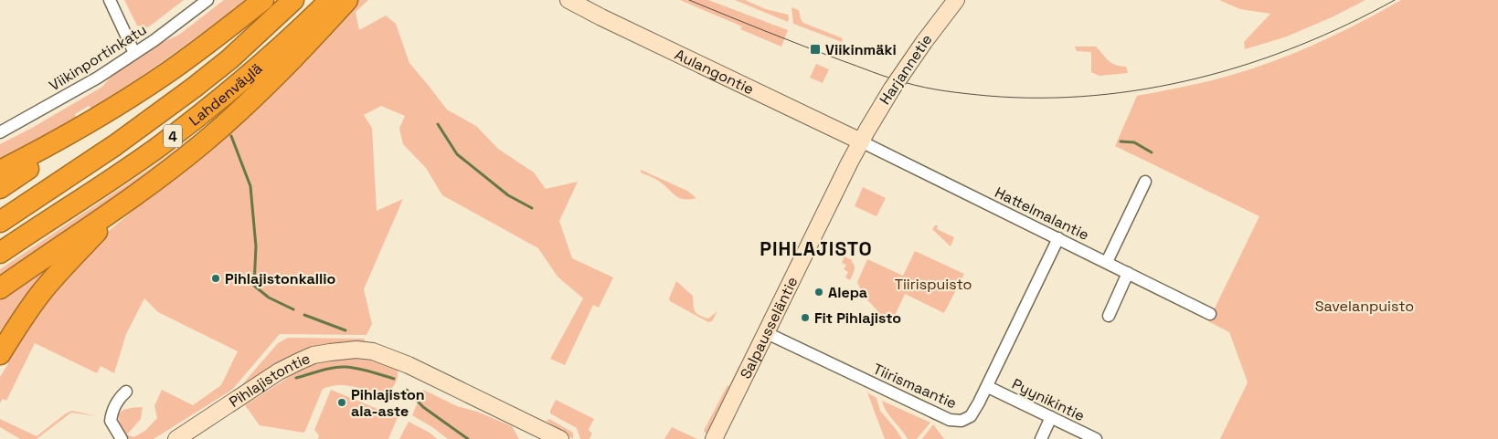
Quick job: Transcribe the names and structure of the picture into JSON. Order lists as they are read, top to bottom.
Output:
{
  "streets": {
    "highway": ["Lahdenväylä", "4"],
    "street": [
      "Viikinportinkatu",
      "Harjannetie",
      "Aulangontie",
      "Hattelmalantie",
      "Salpausseläntie",
      "Pihlajistontie",
      "Tiirismaantie",
      "Pyynikintie"
    ]
  },
  "crossings": [
    ["Harjannetie", "Aulangontie"],
    ["Harjannetie", "Hattelmalantie"],
    ["Harjannetie", "Salpausseläntie"],
    ["Aulangontie", "Hattelmalantie"],
    ["Aulangontie", "Salpausseläntie"],
    ["Hattelmalantie", "Salpausseläntie"],
    ["Hattelmalantie", "Tiirismaantie"],
    ["Salpausseläntie", "Tiirismaantie"],
    ["Tiirismaantie", "Pyynikintie"]
  ],
  "districts": ["PIHLAJISTO"],
  "parks": ["Tiirispuisto", "Savelanpuisto"],
  "places": {
    "transit": ["Viikinmäki"],
    "other": [
      "Pihlajistonkallio",
      "Alepa",
      "Fit Pihlajisto",
      "Pihlajiston ala-aste"
    ]
  }
}
